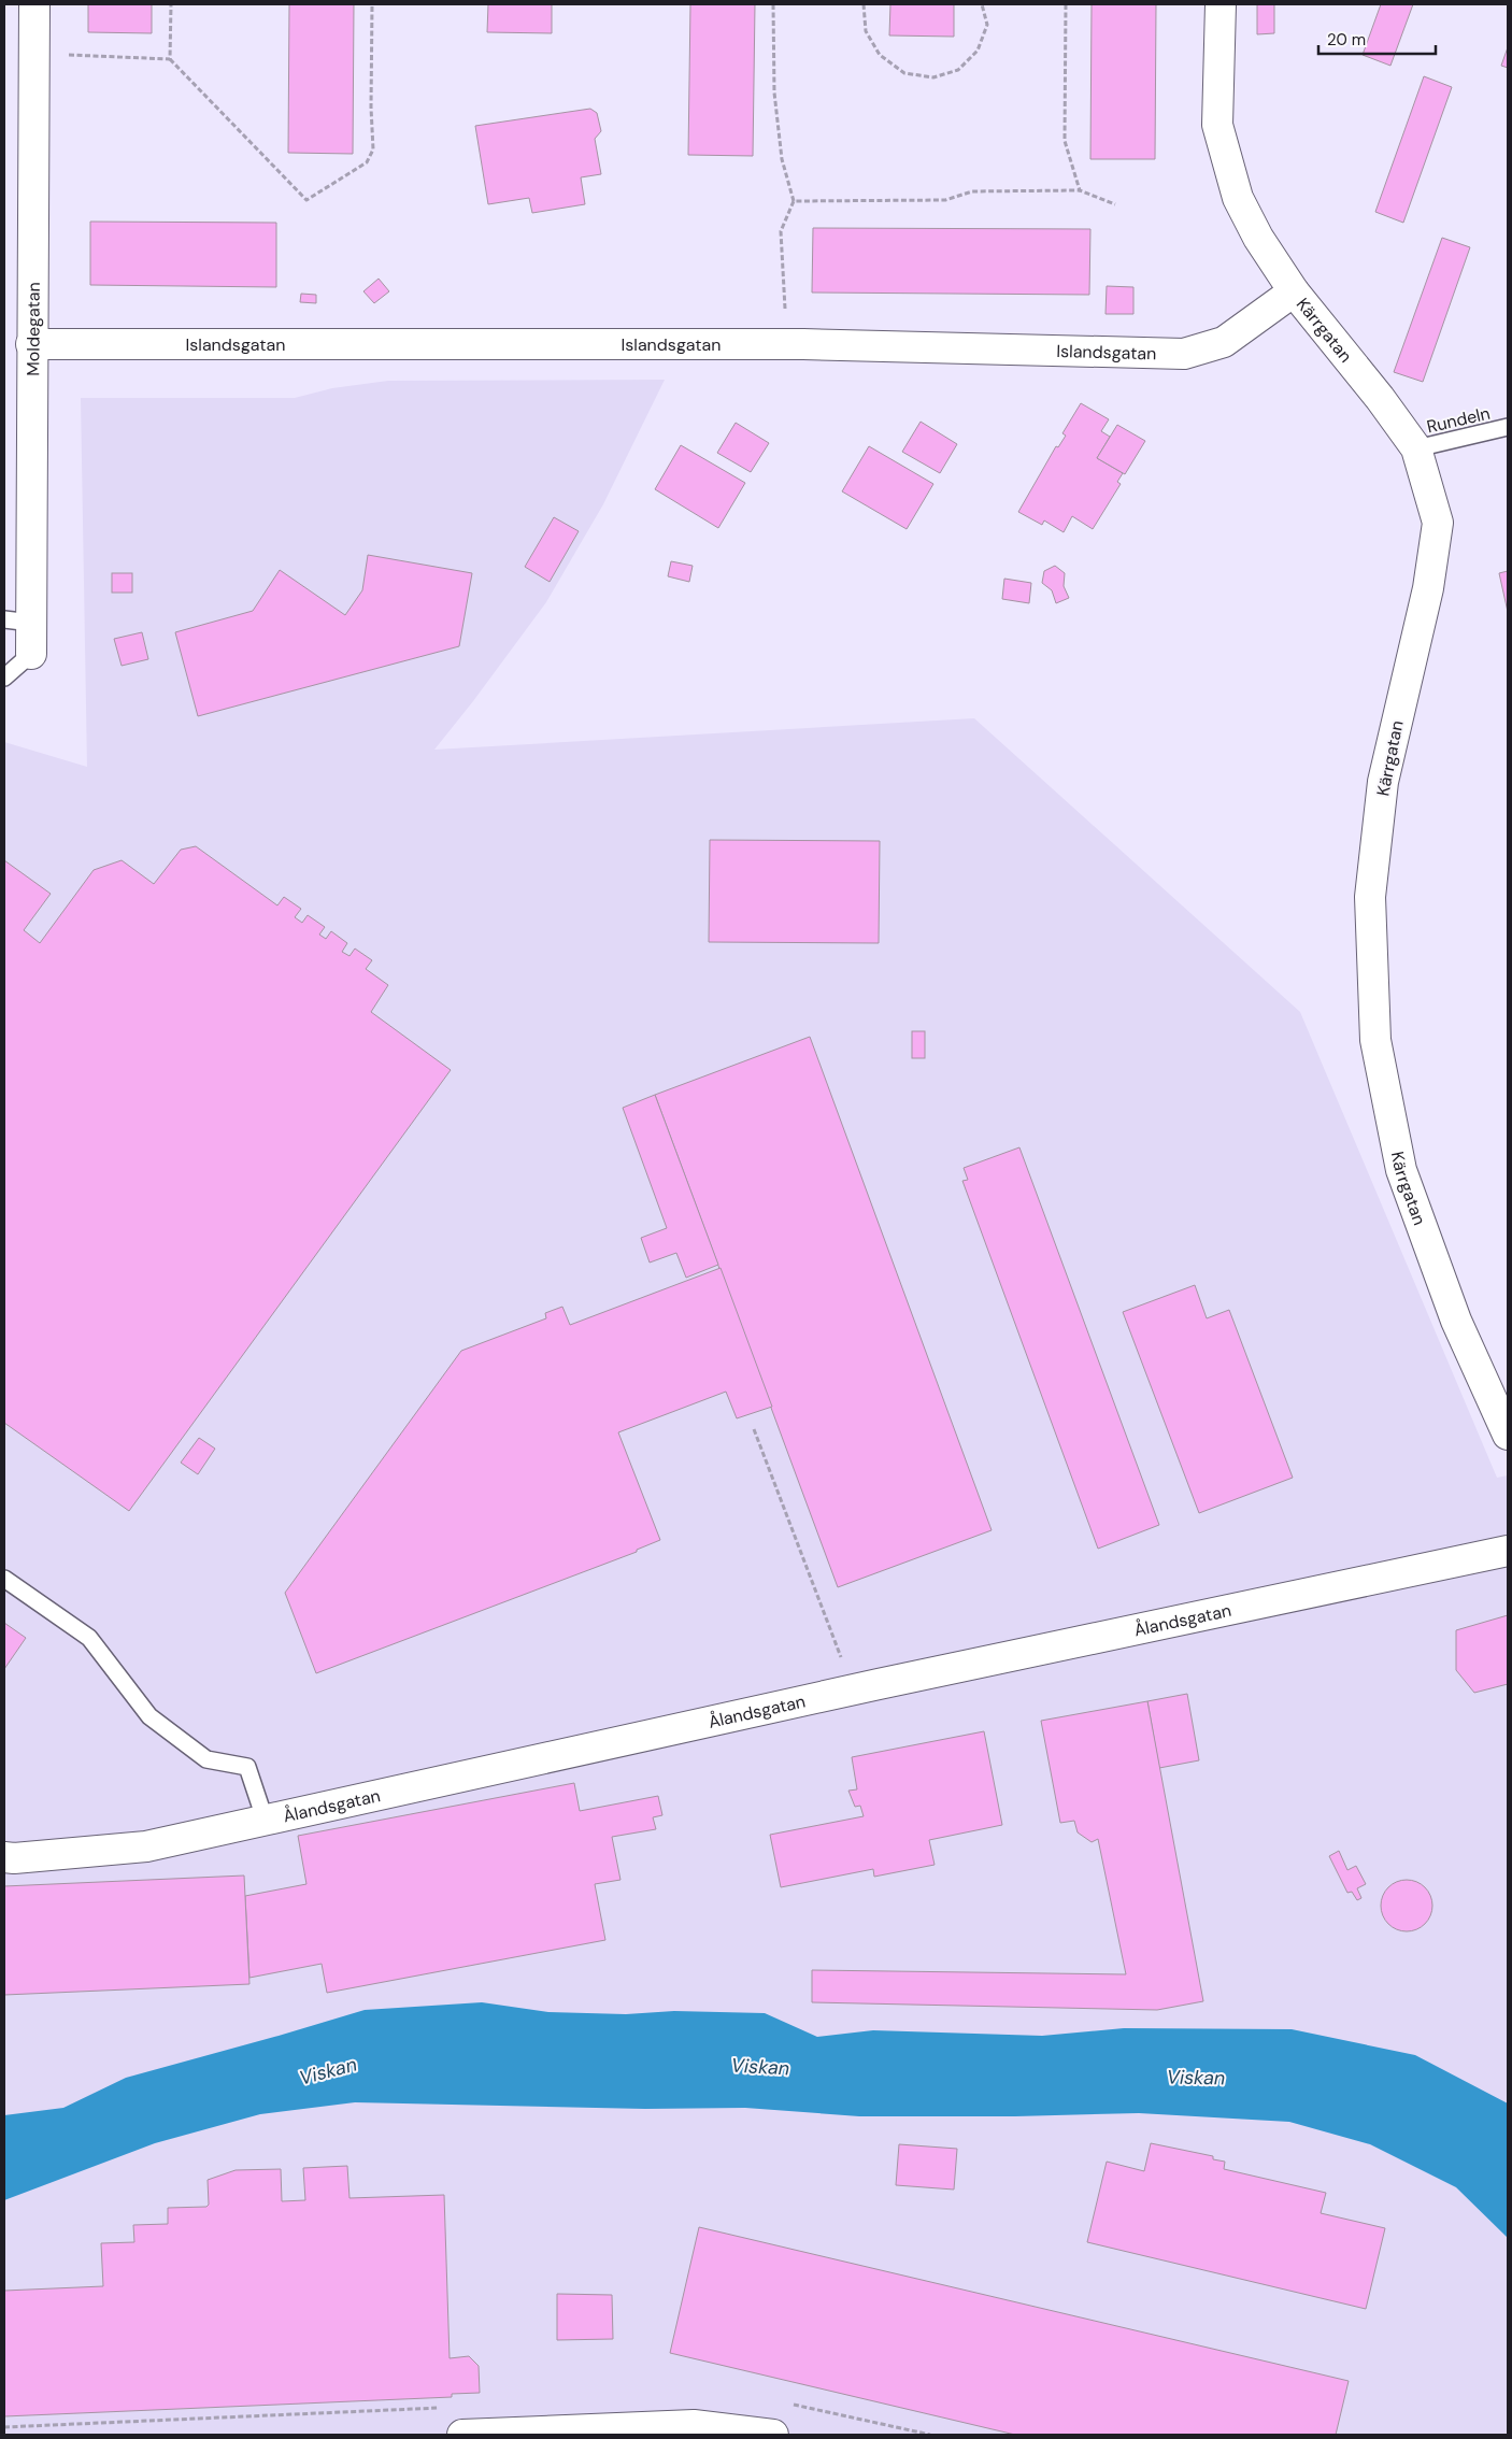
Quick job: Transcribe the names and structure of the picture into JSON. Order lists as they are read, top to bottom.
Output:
{
  "streets": {
    "street": [
      "Moldegatan",
      "Kärrgatan",
      "Islandsgatan",
      "Ålandsgatan"
    ],
    "lane": ["Rundeln"]
  },
  "crossings": [
    ["Moldegatan", "Islandsgatan"],
    ["Kärrgatan", "Islandsgatan"],
    ["Kärrgatan", "Rundeln"]
  ],
  "water": ["Viskan"],
  "scale_bar": "20 m"
}
